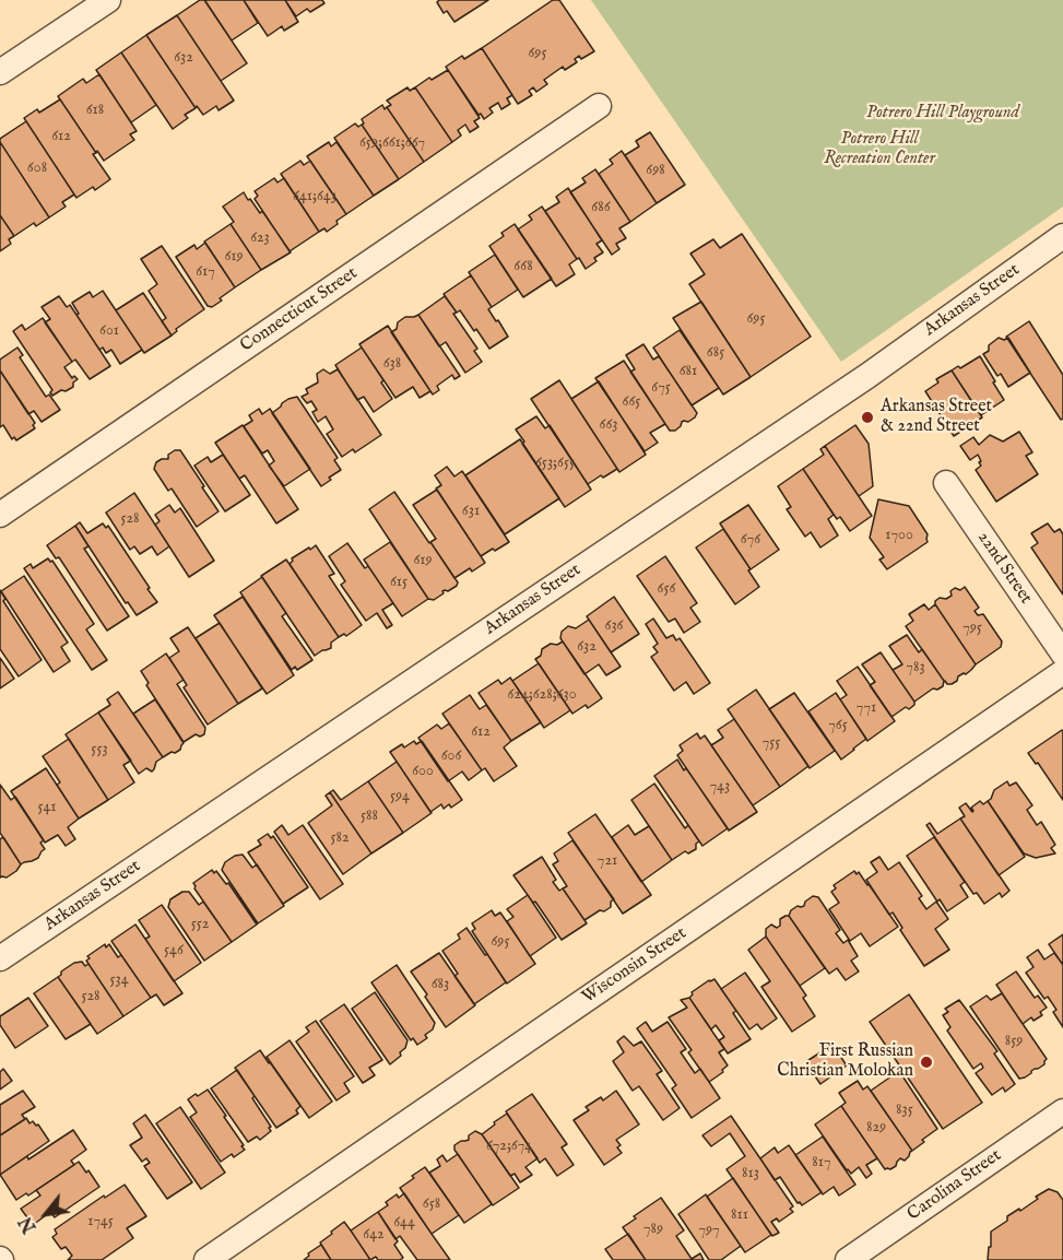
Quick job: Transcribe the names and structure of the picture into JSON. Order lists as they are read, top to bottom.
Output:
{
  "streets": {
    "street": [
      "Arkansas Street",
      "Connecticut Street",
      "22nd Street",
      "Wisconsin Street",
      "Carolina Street"
    ]
  },
  "parks": ["Potrero Hill Playground", "Potrero Hill Recreation Center"],
  "places": ["Arkansas Street & 22nd Street", "First Russian Christian Molokan"],
  "house_numbers": [
    "695",
    "632",
    "618",
    "612",
    "659;661;667",
    "608",
    "698",
    "641;643",
    "686",
    "623",
    "619",
    "668",
    "617",
    "695",
    "601",
    "685",
    "638",
    "681",
    "675",
    "665",
    "663",
    "653;655",
    "631",
    "528",
    "1700",
    "676",
    "619",
    "615",
    "656",
    "636",
    "795",
    "632",
    "783",
    "624;628;630",
    "771",
    "765",
    "612",
    "755",
    "553",
    "606",
    "600",
    "743",
    "594",
    "541",
    "588",
    "582",
    "721",
    "552",
    "695",
    "546",
    "534",
    "683",
    "528",
    "859",
    "835",
    "829",
    "672;674",
    "817",
    "813",
    "658",
    "811",
    "1745",
    "644",
    "789",
    "797",
    "642"
  ],
  "north": "bottom left"
}
